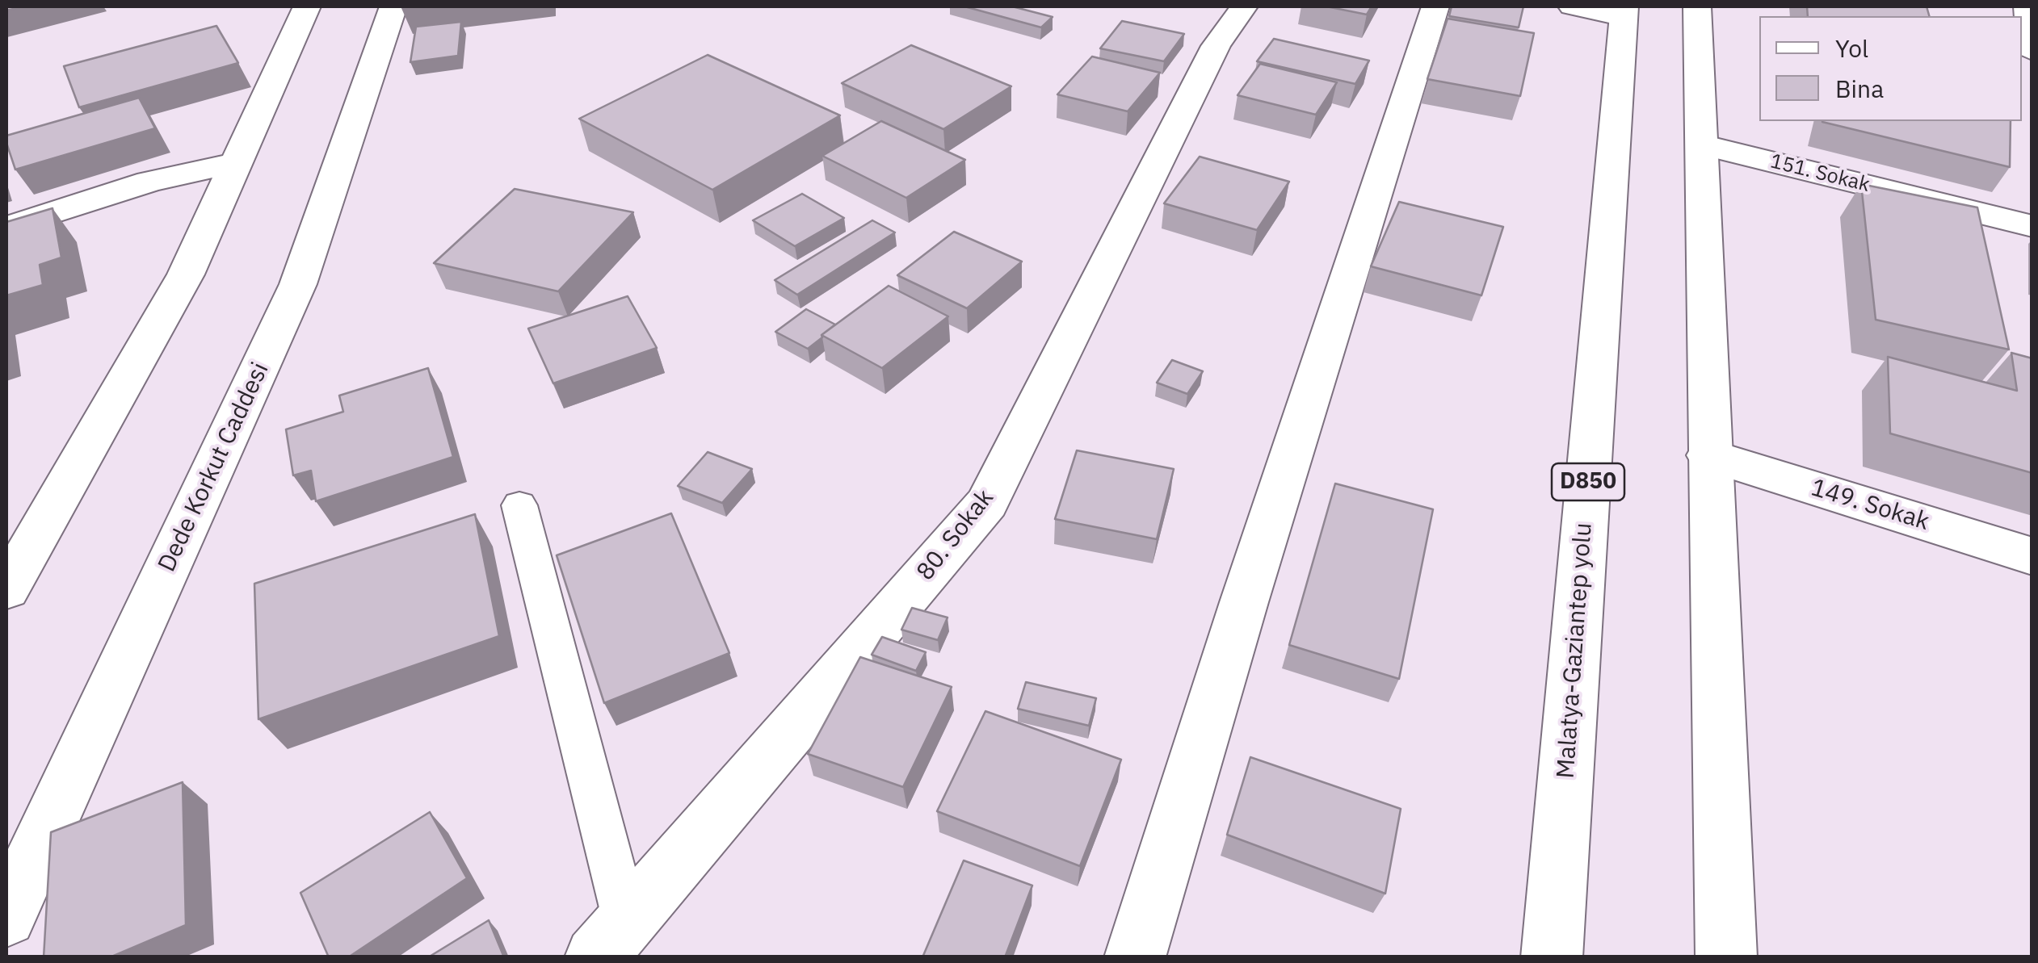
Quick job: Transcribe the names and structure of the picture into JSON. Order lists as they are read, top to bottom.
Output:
{
  "streets": {
    "main road": [
      "151. Sokak",
      "Dede Korkut Caddesi",
      "D850",
      "149. Sokak",
      "80. Sokak",
      "Malatya-Gaziantep yolu"
    ]
  },
  "legend": ["Yol", "Bina"]
}
